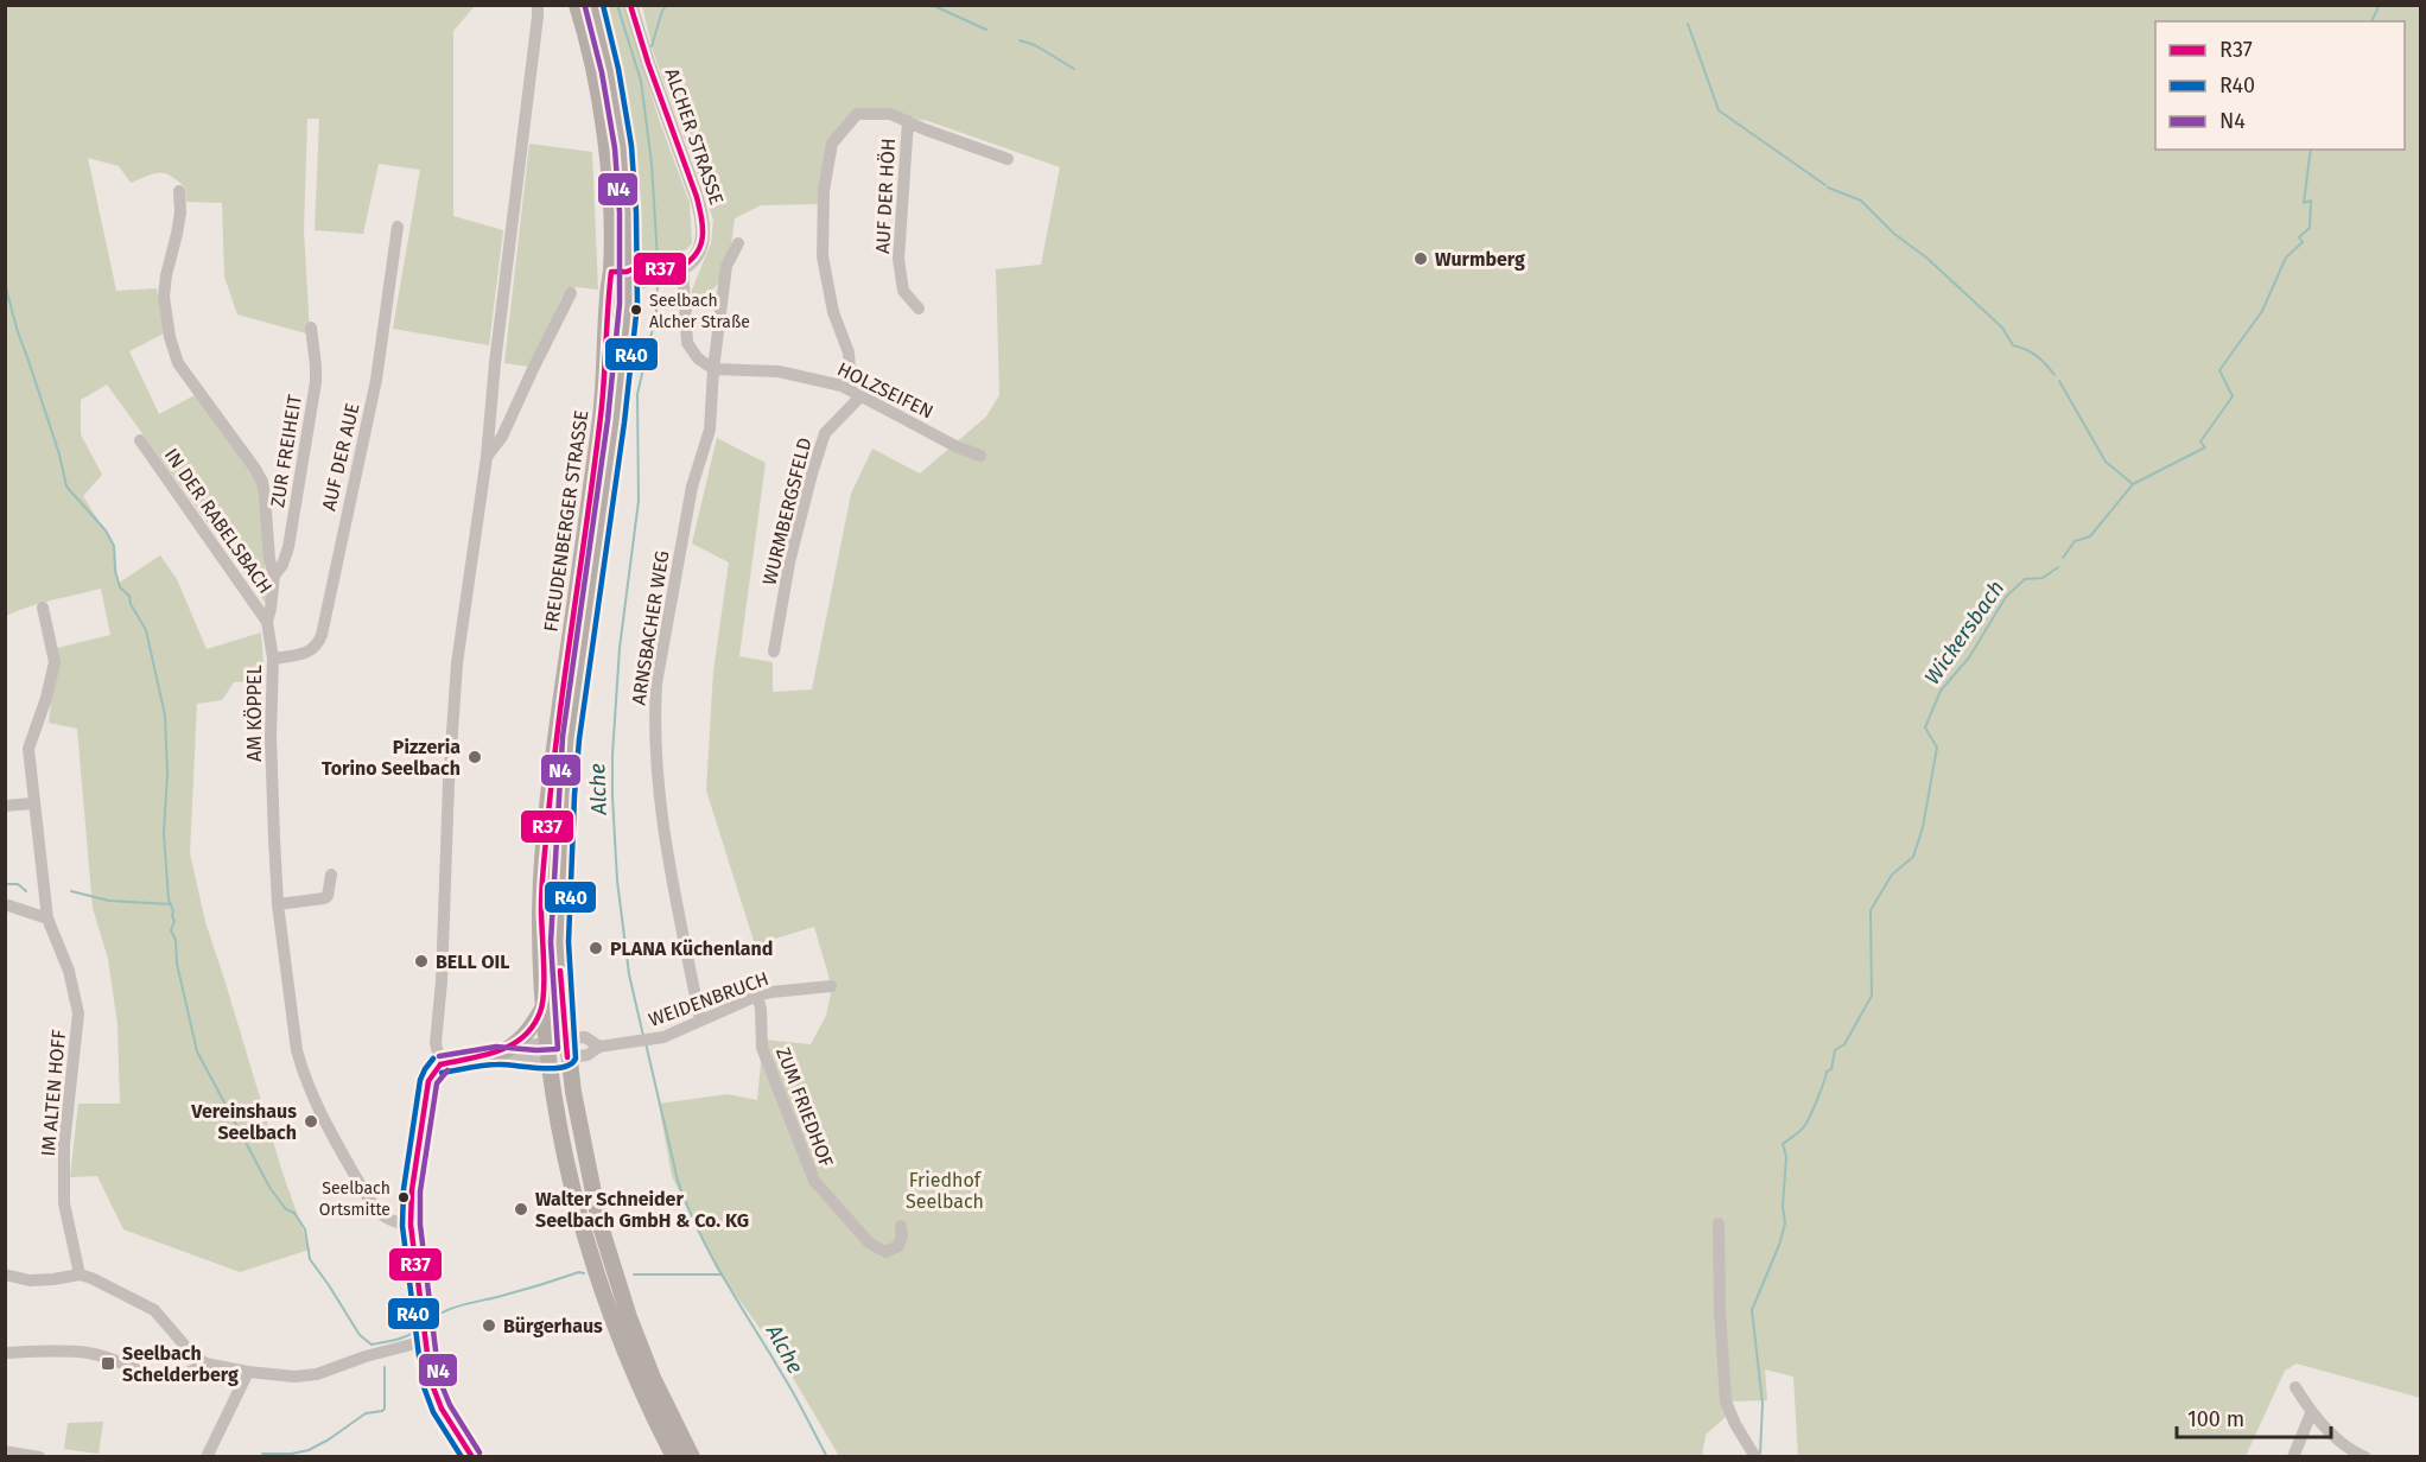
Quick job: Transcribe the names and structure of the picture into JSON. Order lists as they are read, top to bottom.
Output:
{
  "streets": {
    "main road": ["FREUDENBERGER STRASSE"],
    "street": [
      "ALCHER STRASSE",
      "AUF DER HÖH",
      "HOLZSEIFEN",
      "ZUR FREIHEIT",
      "AUF DER AUE",
      "WURMBERGSFELD",
      "IN DER RABELSBACH",
      "ARNSBACHER WEG",
      "AM KÖPPEL",
      "WEIDENBRUCH",
      "IM ALTEN HOFF",
      "ZUM FRIEDHOF"
    ]
  },
  "crossings": [
    ["AUF DER HÖH", "HOLZSEIFEN"],
    ["HOLZSEIFEN", "WURMBERGSFELD"],
    ["HOLZSEIFEN", "ARNSBACHER WEG"],
    ["ZUR FREIHEIT", "AM KÖPPEL"],
    ["AUF DER AUE", "AM KÖPPEL"],
    ["IN DER RABELSBACH", "AM KÖPPEL"],
    ["FREUDENBERGER STRASSE", "WEIDENBRUCH"],
    ["ARNSBACHER WEG", "WEIDENBRUCH"],
    ["WEIDENBRUCH", "ZUM FRIEDHOF"]
  ],
  "water": ["Wickersbach", "Alche"],
  "parks": ["Friedhof Seelbach"],
  "places": {
    "other": [
      "Wurmberg",
      "Seelbach Alcher Straße",
      "Pizzeria Torino Seelbach",
      "PLANA Küchenland",
      "BELL OIL",
      "Vereinshaus Seelbach",
      "Seelbach Ortsmitte",
      "Walter Schneider Seelbach GmbH & Co. KG",
      "Bürgerhaus"
    ],
    "transit": ["Seelbach Schelderberg"]
  },
  "lines": ["transit line R37", "transit line R40", "transit line N4"],
  "legend": ["R37", "R40", "N4"],
  "scale_bar": "100 m"
}
